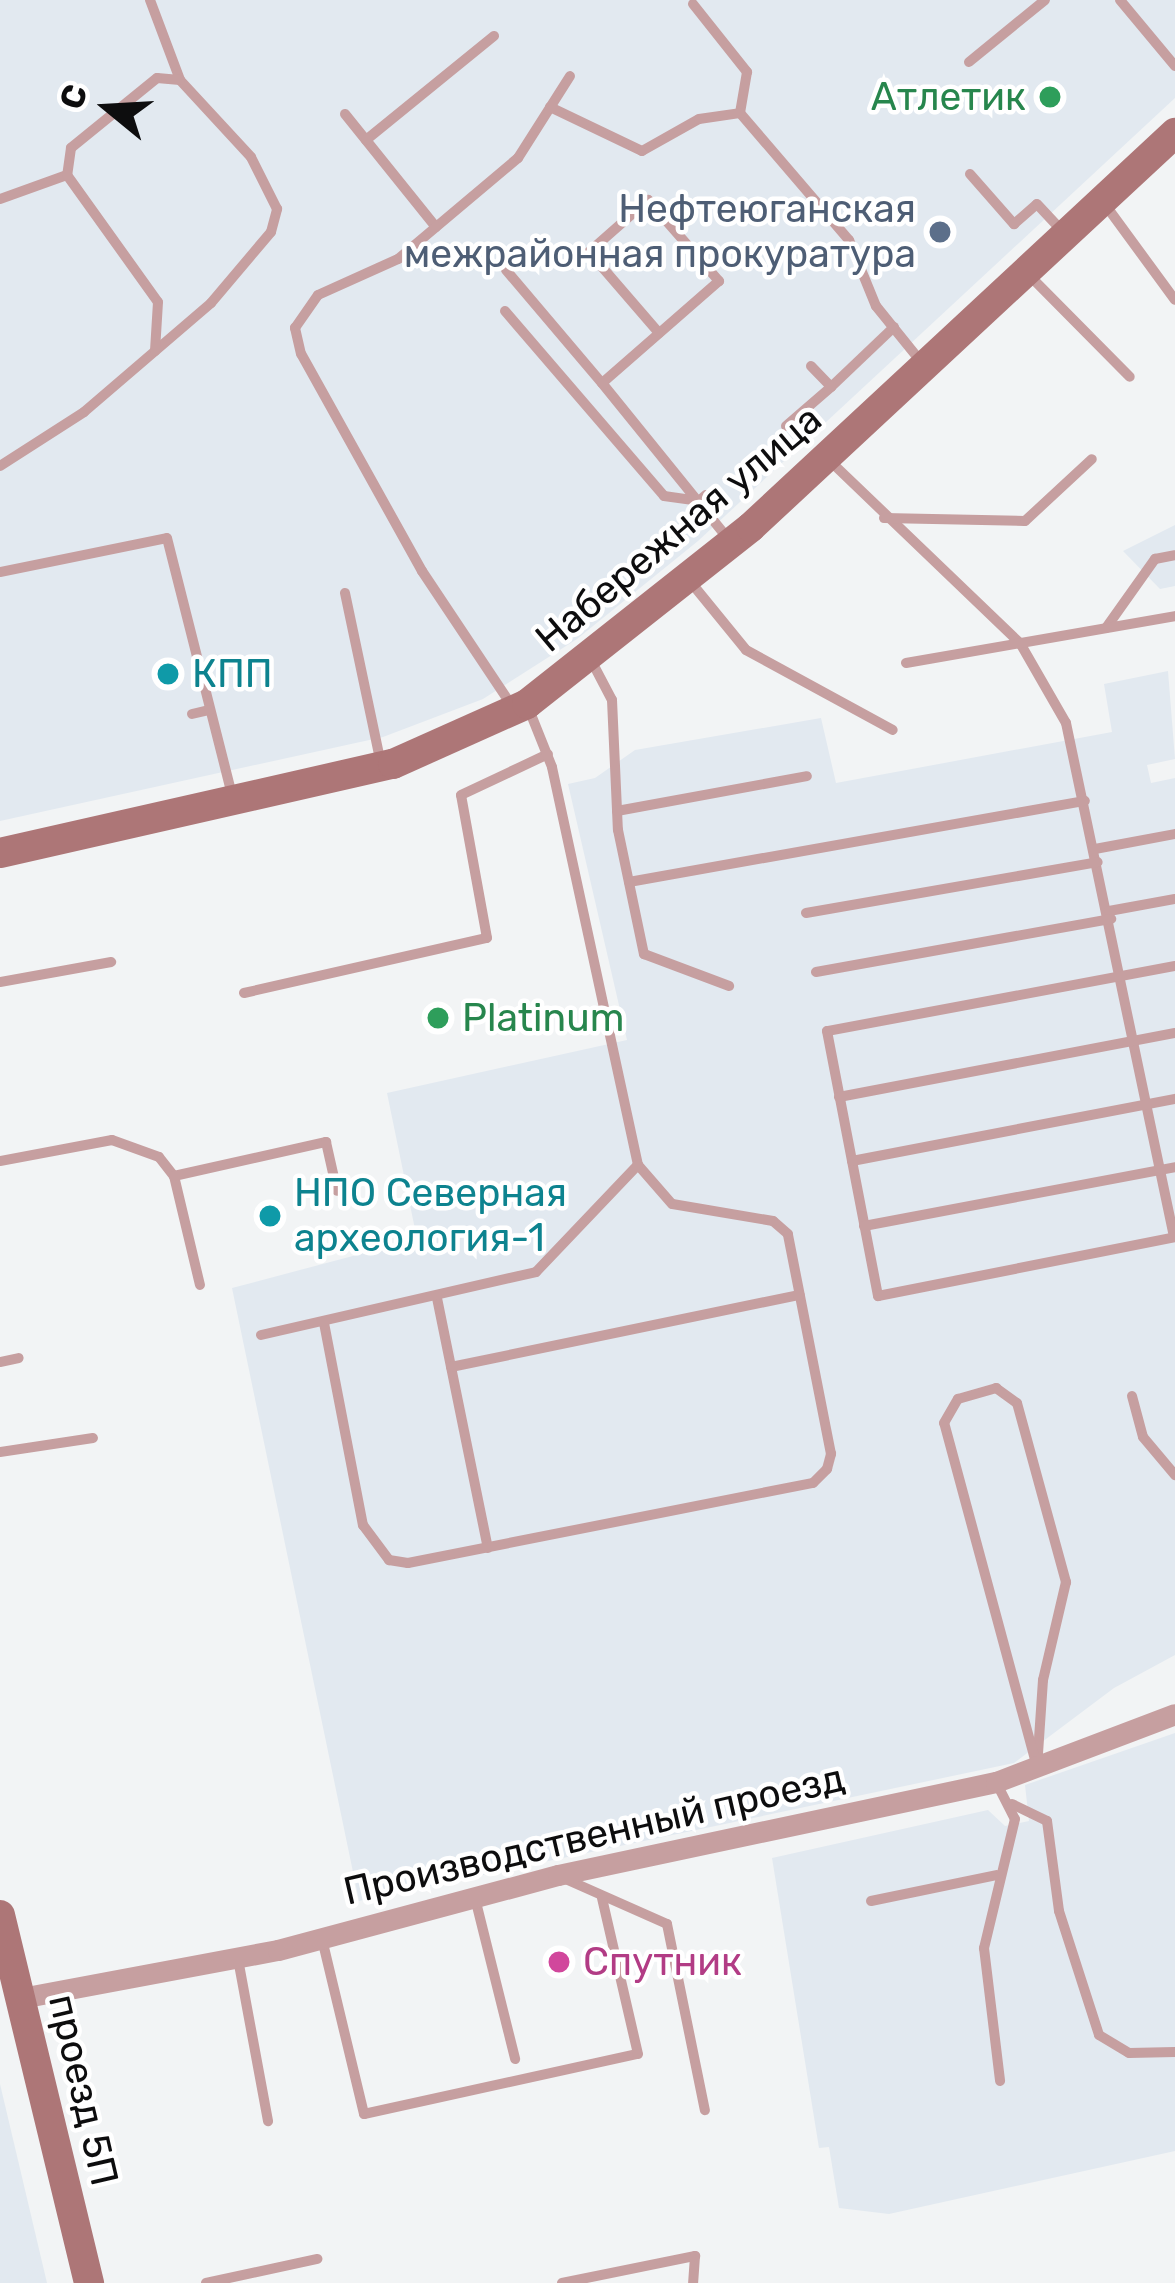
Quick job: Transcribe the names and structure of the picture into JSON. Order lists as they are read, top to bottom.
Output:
{
  "streets": {
    "street": ["Набережная улица", "Производственный проезд", "проезд 5П"]
  },
  "crossings": [
    ["Производственный проезд", "проезд 5П"]
  ],
  "places": [
    "Атлетик",
    "Нефтеюганская межрайонная прокуратура",
    "КПП",
    "Platinum",
    "НПО Северная археология-1",
    "Спутник"
  ],
  "north": "left"
}
